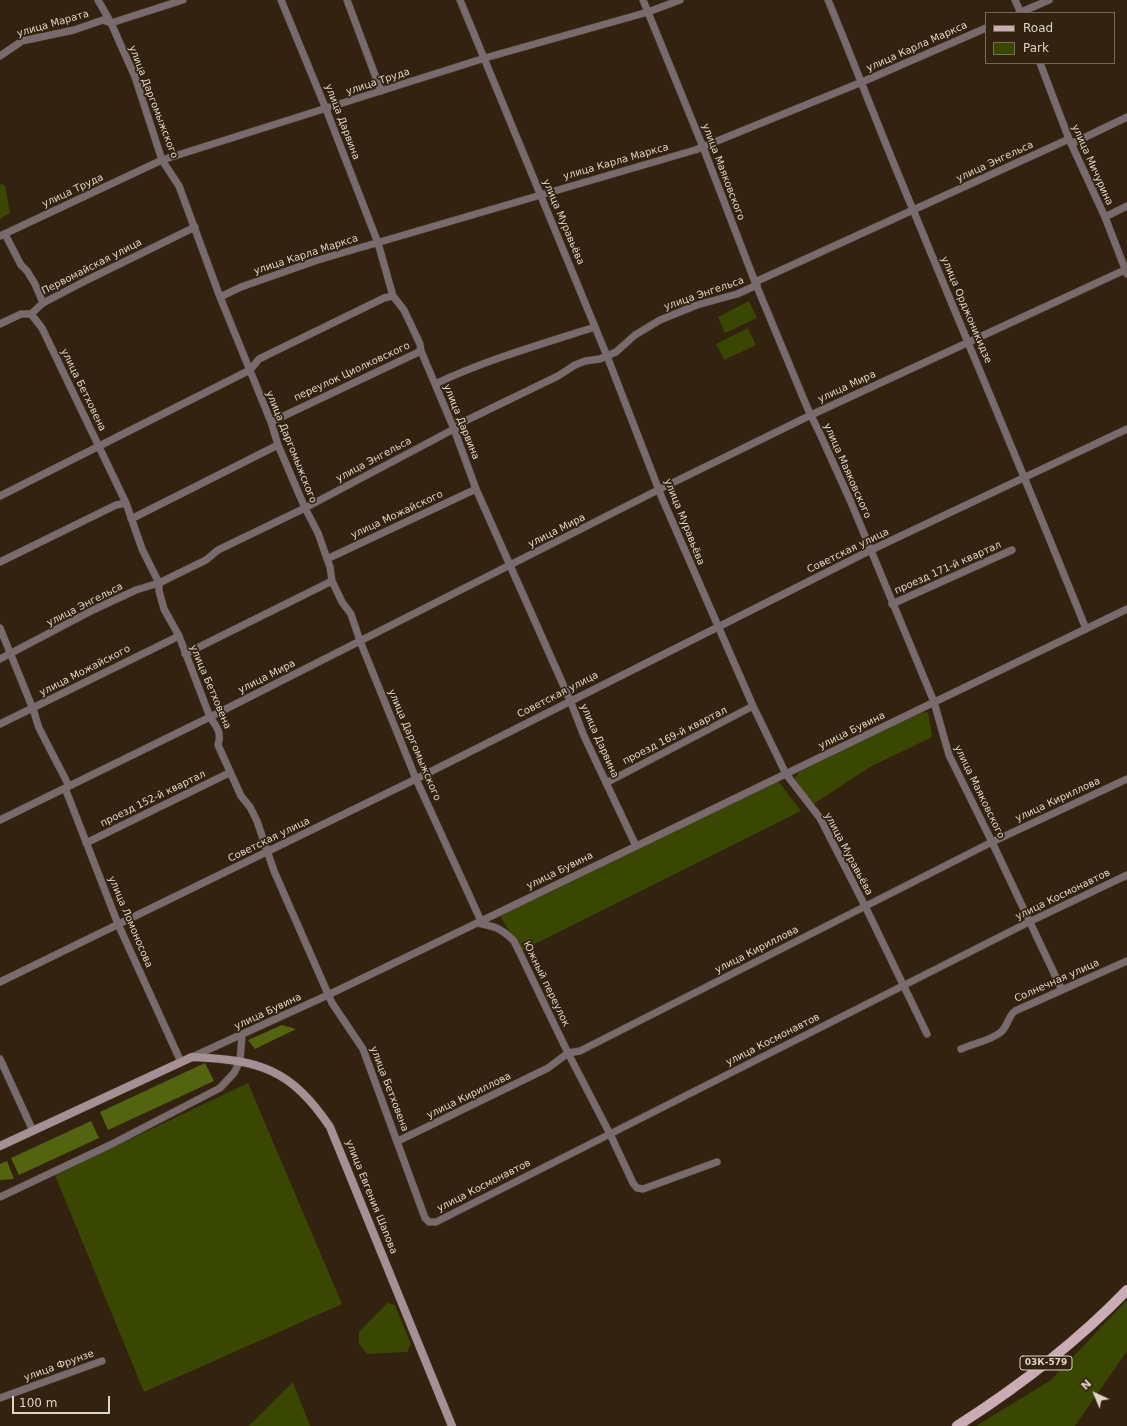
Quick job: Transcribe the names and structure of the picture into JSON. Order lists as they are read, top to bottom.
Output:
{
  "streets": {
    "main road": ["03К-579"],
    "street": [
      "улица Марата",
      "улица Карла Маркса",
      "улица Труда",
      "улица Даргомыжского",
      "улица Дарвина",
      "улица Энгельса",
      "улица Мичурина",
      "улица Маяковского",
      "улица Муравьёва",
      "Первомайская улица",
      "улица Орджоникидзе",
      "переулок Циолковского",
      "улица Мира",
      "улица Бетховена",
      "улица Можайского",
      "Советская улица",
      "проезд 171-й квартал",
      "улица Бувина",
      "проезд 169-й квартал",
      "проезд 152-й квартал",
      "улица Кириллова",
      "улица Космонавтов",
      "улица Ломоносова",
      "Солнечная улица",
      "Южный переулок",
      "улица Евгения Шапова",
      "улица Фрунзе"
    ]
  },
  "crossings": [
    ["улица Марата", "улица Даргомыжского"],
    ["улица Карла Маркса", "улица Даргомыжского"],
    ["улица Карла Маркса", "улица Дарвина"],
    ["улица Карла Маркса", "улица Маяковского"],
    ["улица Карла Маркса", "улица Муравьёва"],
    ["улица Карла Маркса", "улица Орджоникидзе"],
    ["улица Труда", "улица Даргомыжского"],
    ["улица Труда", "улица Дарвина"],
    ["улица Труда", "улица Маяковского"],
    ["улица Труда", "улица Муравьёва"],
    ["улица Даргомыжского", "улица Энгельса"],
    ["улица Даргомыжского", "Первомайская улица"],
    ["улица Даргомыжского", "переулок Циолковского"],
    ["улица Даргомыжского", "улица Мира"],
    ["улица Даргомыжского", "улица Можайского"],
    ["улица Даргомыжского", "Советская улица"],
    ["улица Даргомыжского", "улица Бувина"],
    ["улица Даргомыжского", "Южный переулок"],
    ["улица Дарвина", "улица Энгельса"],
    ["улица Дарвина", "переулок Циолковского"],
    ["улица Дарвина", "улица Мира"],
    ["улица Дарвина", "улица Можайского"],
    ["улица Дарвина", "Советская улица"],
    ["улица Дарвина", "улица Бувина"],
    ["улица Дарвина", "проезд 169-й квартал"],
    ["улица Энгельса", "улица Мичурина"],
    ["улица Энгельса", "улица Маяковского"],
    ["улица Энгельса", "улица Муравьёва"],
    ["улица Энгельса", "улица Орджоникидзе"],
    ["улица Энгельса", "улица Бетховена"],
    ["улица Энгельса", "улица Ломоносова"],
    ["улица Мичурина", "улица Мира"],
    ["улица Маяковского", "улица Мира"],
    ["улица Маяковского", "Советская улица"],
    ["улица Маяковского", "проезд 171-й квартал"],
    ["улица Маяковского", "улица Бувина"],
    ["улица Маяковского", "улица Кириллова"],
    ["улица Маяковского", "улица Космонавтов"],
    ["улица Маяковского", "Солнечная улица"],
    ["улица Муравьёва", "улица Мира"],
    ["улица Муравьёва", "Советская улица"],
    ["улица Муравьёва", "улица Бувина"],
    ["улица Муравьёва", "проезд 169-й квартал"],
    ["улица Муравьёва", "улица Кириллова"],
    ["улица Муравьёва", "улица Космонавтов"],
    ["Первомайская улица", "улица Бетховена"],
    ["улица Орджоникидзе", "улица Мира"],
    ["улица Орджоникидзе", "Советская улица"],
    ["улица Орджоникидзе", "улица Бувина"],
    ["улица Мира", "улица Бетховена"],
    ["улица Мира", "улица Ломоносова"],
    ["улица Бетховена", "улица Можайского"],
    ["улица Бетховена", "Советская улица"],
    ["улица Бетховена", "улица Бувина"],
    ["улица Бетховена", "проезд 152-й квартал"],
    ["улица Бетховена", "улица Кириллова"],
    ["улица Бетховена", "улица Космонавтов"],
    ["улица Можайского", "улица Ломоносова"],
    ["Советская улица", "улица Ломоносова"],
    ["улица Бувина", "улица Ломоносова"],
    ["улица Бувина", "Южный переулок"],
    ["улица Бувина", "улица Евгения Шапова"],
    ["проезд 152-й квартал", "улица Ломоносова"],
    ["улица Кириллова", "Южный переулок"],
    ["улица Космонавтов", "Южный переулок"]
  ],
  "legend": ["Road", "Park"],
  "scale_bar": "100 m",
  "north": "top left"
}
